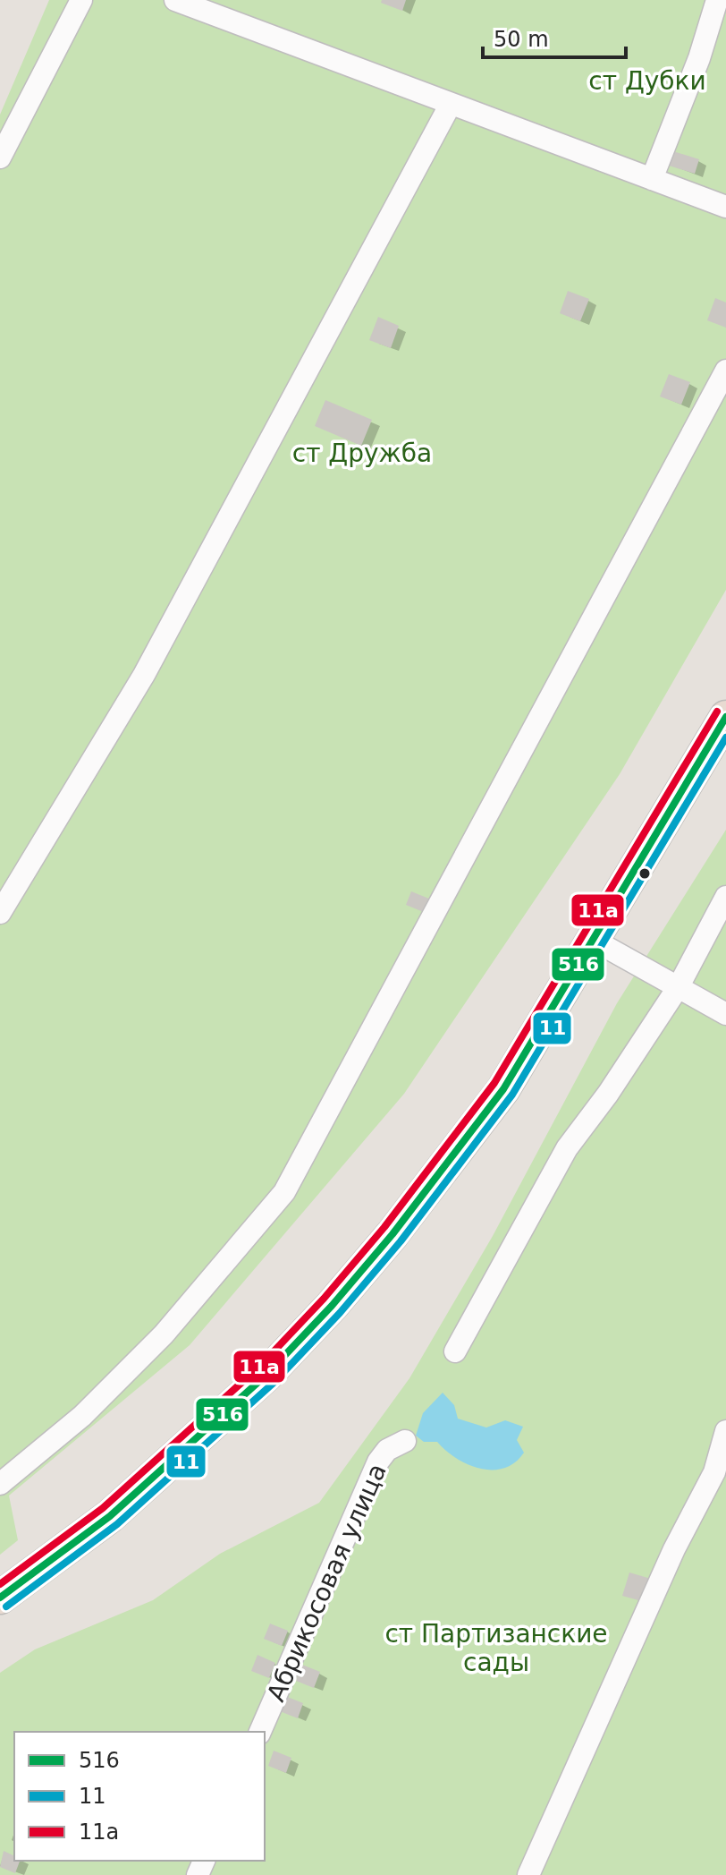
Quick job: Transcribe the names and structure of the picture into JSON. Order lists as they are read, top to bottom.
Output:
{
  "streets": {
    "street": ["Абрикосовая улица"]
  },
  "parks": ["ст Дубки", "ст Дружба", "ст Партизанские сады"],
  "lines": ["transit line 11а", "transit line 516", "transit line 11"],
  "legend": ["516", "11", "11а"],
  "scale_bar": "50 m"
}
